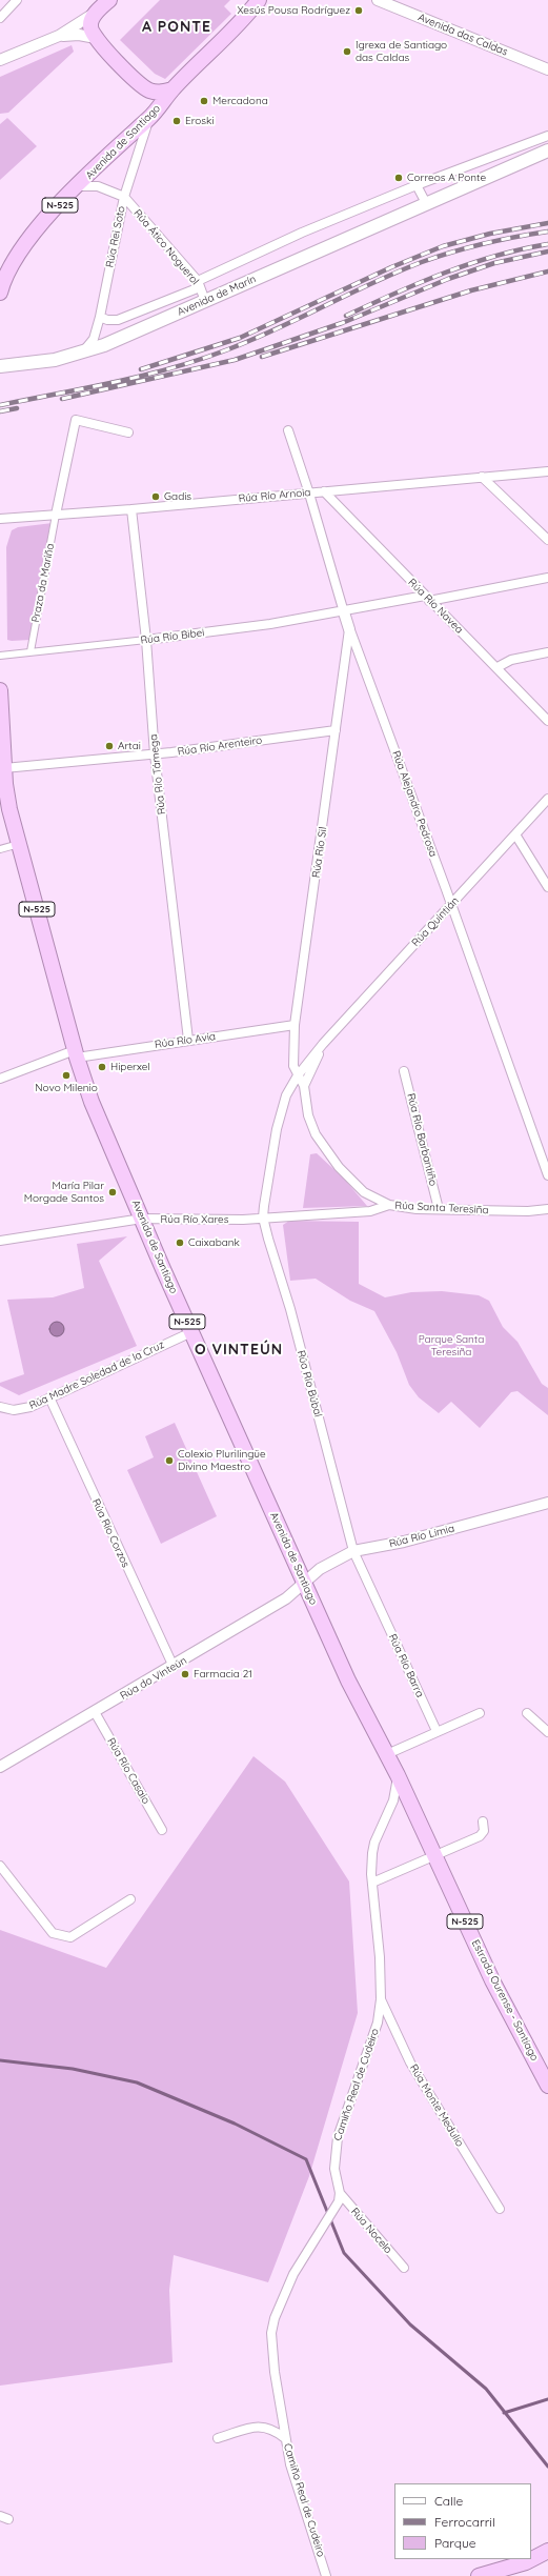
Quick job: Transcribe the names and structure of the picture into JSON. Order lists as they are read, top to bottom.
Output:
{
  "streets": {
    "highway": ["Avenida de Santiago", "N-525", "Estrada Ourense - Santiago"],
    "main road": ["Avenida de Marín"],
    "street": [
      "Avenida das Caldas",
      "Rúa Rei Soto",
      "Rúa Ático Noguerol",
      "Rúa Río Arnoia",
      "Praza da Mariña",
      "Rúa Río Navea",
      "Rúa Río Bibei",
      "Rúa Río Arenteiro",
      "Rúa Río Támega",
      "Rúa Alejandro Pedrosa",
      "Rúa Río Sil",
      "Rúa Quintián",
      "Rúa Río Avia",
      "Rúa Río Barbantiño",
      "Rúa Santa Teresiña",
      "Rúa Río Xares",
      "Rúa Madre Soledad de la Cruz",
      "Rúa Río Búbal",
      "Rúa Río Corzos",
      "Rúa Río Limia",
      "Rúa Río Barra",
      "Rúa do Vinteún",
      "Rúa Río Casaio",
      "Camiño Real de Cudeiro",
      "Rúa Monte Medulio",
      "Rúa Nocelo"
    ]
  },
  "crossings": [
    ["Avenida de Santiago", "Rúa Rei Soto"],
    ["Avenida de Santiago", "Rúa Río Arenteiro"],
    ["Avenida de Santiago", "Rúa Río Avia"],
    ["Avenida de Santiago", "Rúa Río Xares"],
    ["Avenida de Santiago", "Rúa Madre Soledad de la Cruz"],
    ["Avenida de Santiago", "Rúa Río Limia"],
    ["Avenida de Santiago", "Rúa do Vinteún"],
    ["Avenida de Santiago", "Estrada Ourense - Santiago"],
    ["Avenida de Santiago", "Camiño Real de Cudeiro"],
    ["Rúa Rei Soto", "Rúa Ático Noguerol"],
    ["Rúa Rei Soto", "Avenida de Marín"],
    ["Rúa Ático Noguerol", "Avenida de Marín"],
    ["Rúa Río Arnoia", "Praza da Mariña"],
    ["Rúa Río Arnoia", "Rúa Río Navea"],
    ["Rúa Río Arnoia", "Rúa Río Támega"],
    ["Rúa Río Arnoia", "Rúa Alejandro Pedrosa"],
    ["Praza da Mariña", "Rúa Río Bibei"],
    ["Rúa Río Navea", "Rúa Río Bibei"],
    ["Rúa Río Bibei", "Rúa Río Támega"],
    ["Rúa Río Bibei", "Rúa Alejandro Pedrosa"],
    ["Rúa Río Arenteiro", "Rúa Río Támega"],
    ["Rúa Río Arenteiro", "Rúa Río Sil"],
    ["Rúa Río Támega", "Rúa Río Avia"],
    ["Rúa Alejandro Pedrosa", "Rúa Río Sil"],
    ["Rúa Alejandro Pedrosa", "Rúa Quintián"],
    ["Rúa Río Sil", "Rúa Quintián"],
    ["Rúa Río Sil", "Rúa Río Avia"],
    ["Rúa Río Sil", "Rúa Santa Teresiña"],
    ["Rúa Quintián", "Rúa Santa Teresiña"],
    ["Rúa Río Barbantiño", "Rúa Santa Teresiña"],
    ["Rúa Santa Teresiña", "Rúa Río Xares"],
    ["Rúa Río Xares", "Rúa Río Búbal"],
    ["Rúa Madre Soledad de la Cruz", "Rúa Río Corzos"],
    ["Rúa Río Búbal", "Rúa Río Limia"],
    ["Rúa Río Búbal", "Rúa Río Barra"],
    ["Rúa Río Corzos", "Rúa do Vinteún"],
    ["Rúa Río Limia", "Rúa Río Barra"],
    ["Rúa Río Limia", "Rúa do Vinteún"],
    ["Rúa do Vinteún", "Rúa Río Casaio"],
    ["Estrada Ourense - Santiago", "Camiño Real de Cudeiro"],
    ["Camiño Real de Cudeiro", "Rúa Monte Medulio"],
    ["Camiño Real de Cudeiro", "Rúa Nocelo"]
  ],
  "districts": ["A PONTE", "O VINTEÚN"],
  "parks": ["Parque Santa Teresiña"],
  "places": [
    "Xesús Pousa Rodríguez",
    "Igrexa de Santiago das Caldas",
    "Mercadona",
    "Eroski",
    "Correos A Ponte",
    "Gadis",
    "Artai",
    "Hiperxel",
    "Novo Milenio",
    "María Pilar Morgade Santos",
    "Caixabank",
    "Colexio Plurilingüe Divino Maestro",
    "Farmacia 21"
  ],
  "legend": ["Calle", "Ferrocarril", "Parque"]
}
